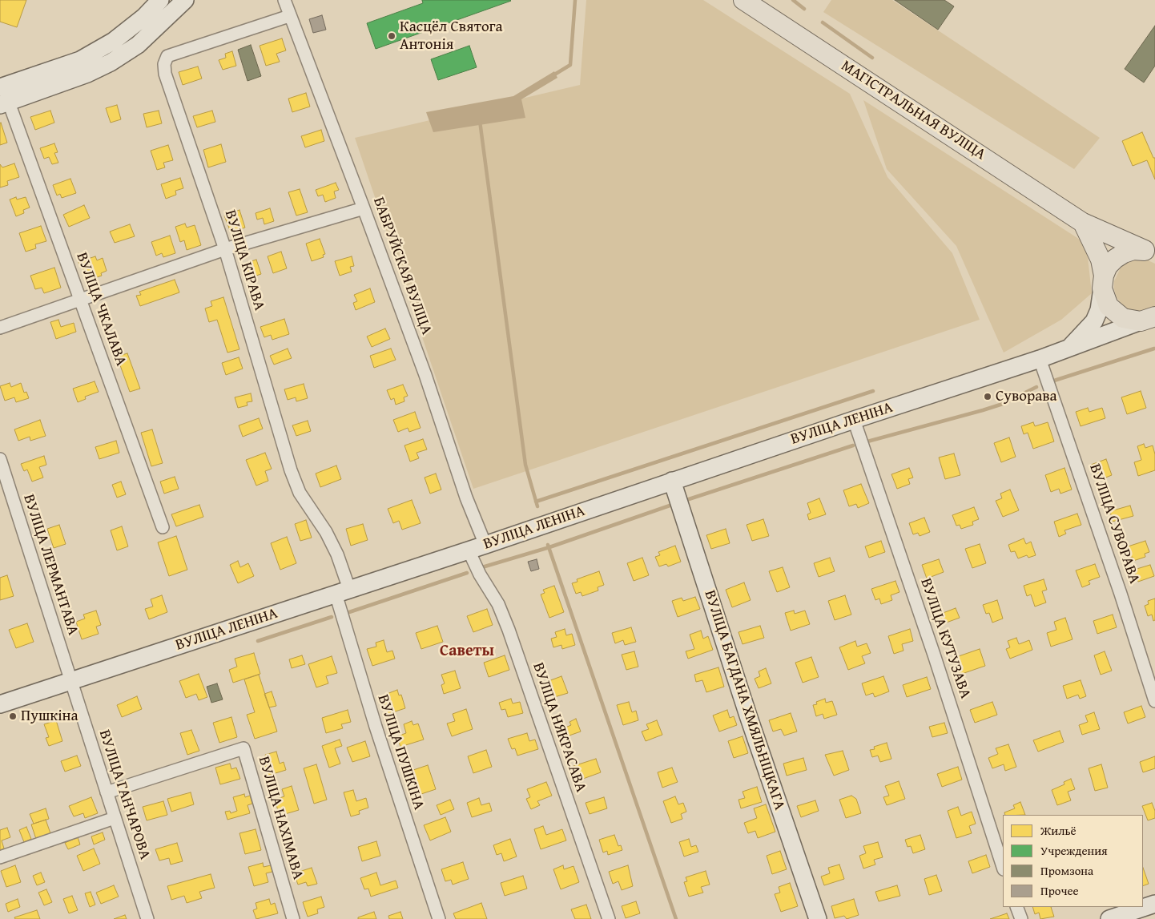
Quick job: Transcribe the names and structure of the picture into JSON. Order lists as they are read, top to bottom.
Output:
{
  "streets": {
    "main road": ["МАГІСТРАЛЬНАЯ ВУЛІЦА", "ВУЛІЦА ЛЕНІНА", "ВУЛІЦА БАГДАНА ХМЯЛЬНІЦКАГА"],
    "street": [
      "ВУЛІЦА КІРАВА",
      "БАБРУЙСКАЯ ВУЛІЦА",
      "ВУЛІЦА ЧКАЛАВА",
      "ВУЛІЦА СУВОРАВА",
      "ВУЛІЦА ЛЕРМАНТАВА",
      "ВУЛІЦА КУТУЗАВА",
      "ВУЛІЦА НЯКРАСАВА",
      "ВУЛІЦА ПУШКІНА",
      "ВУЛІЦА ГАНЧАРОВА",
      "ВУЛІЦА НАХІМАВА"
    ]
  },
  "crossings": [
    ["ВУЛІЦА КІРАВА", "БАБРУЙСКАЯ ВУЛІЦА"],
    ["ВУЛІЦА КІРАВА", "ВУЛІЦА ЛЕНІНА"],
    ["ВУЛІЦА КІРАВА", "ВУЛІЦА ПУШКІНА"],
    ["БАБРУЙСКАЯ ВУЛІЦА", "ВУЛІЦА ЛЕНІНА"],
    ["ВУЛІЦА ЛЕНІНА", "ВУЛІЦА СУВОРАВА"],
    ["ВУЛІЦА ЛЕНІНА", "ВУЛІЦА ЛЕРМАНТАВА"],
    ["ВУЛІЦА ЛЕНІНА", "ВУЛІЦА КУТУЗАВА"],
    ["ВУЛІЦА ЛЕНІНА", "ВУЛІЦА БАГДАНА ХМЯЛЬНІЦКАГА"],
    ["ВУЛІЦА ЛЕНІНА", "ВУЛІЦА НЯКРАСАВА"],
    ["ВУЛІЦА ЛЕНІНА", "ВУЛІЦА ПУШКІНА"],
    ["ВУЛІЦА ЛЕНІНА", "ВУЛІЦА ГАНЧАРОВА"],
    ["ВУЛІЦА ЛЕРМАНТАВА", "ВУЛІЦА ГАНЧАРОВА"],
    ["ВУЛІЦА ГАНЧАРОВА", "ВУЛІЦА НАХІМАВА"]
  ],
  "districts": ["Саветы"],
  "places": ["Касцёл Святога Антонія", "Суворава", "Пушкіна"],
  "legend": [
    "Жильё",
    "Учреждения",
    "Промзона",
    "Прочее"
  ]
}
